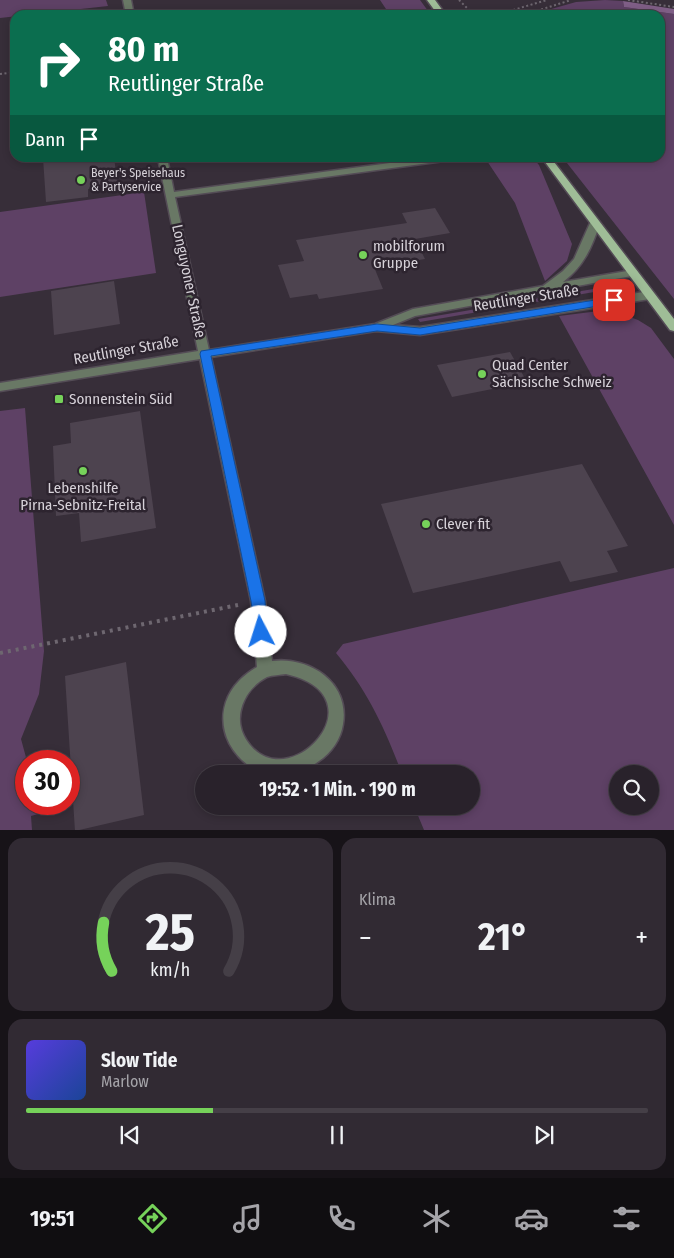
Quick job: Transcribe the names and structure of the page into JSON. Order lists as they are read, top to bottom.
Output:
{
  "streets": {
    "street": ["Longuyoner Straße", "Reutlinger Straße"]
  },
  "crossings": [
    ["Longuyoner Straße", "Reutlinger Straße"]
  ],
  "places": {
    "other": [
      "Beyer's Speisehaus & Partyservice",
      "mobilforum Gruppe",
      "Quad Center Sächsische Schweiz",
      "Lebenshilfe Pirna-Sebnitz-Freital",
      "Clever fit"
    ],
    "transit": ["Sonnenstein Süd"]
  },
  "page": {
    "turn": ["80 m", "Reutlinger Straße"],
    "then": "Dann",
    "limit": "30",
    "trip": "19:52 · 1 Min. · 190 m",
    "tile": "Klima",
    "heat": ["−", "21°", "+"],
    "song": ["Slow Tide", "Marlow"],
    "tabs": "19:51",
    "gauge": ["25", "km/h"]
  }
}
